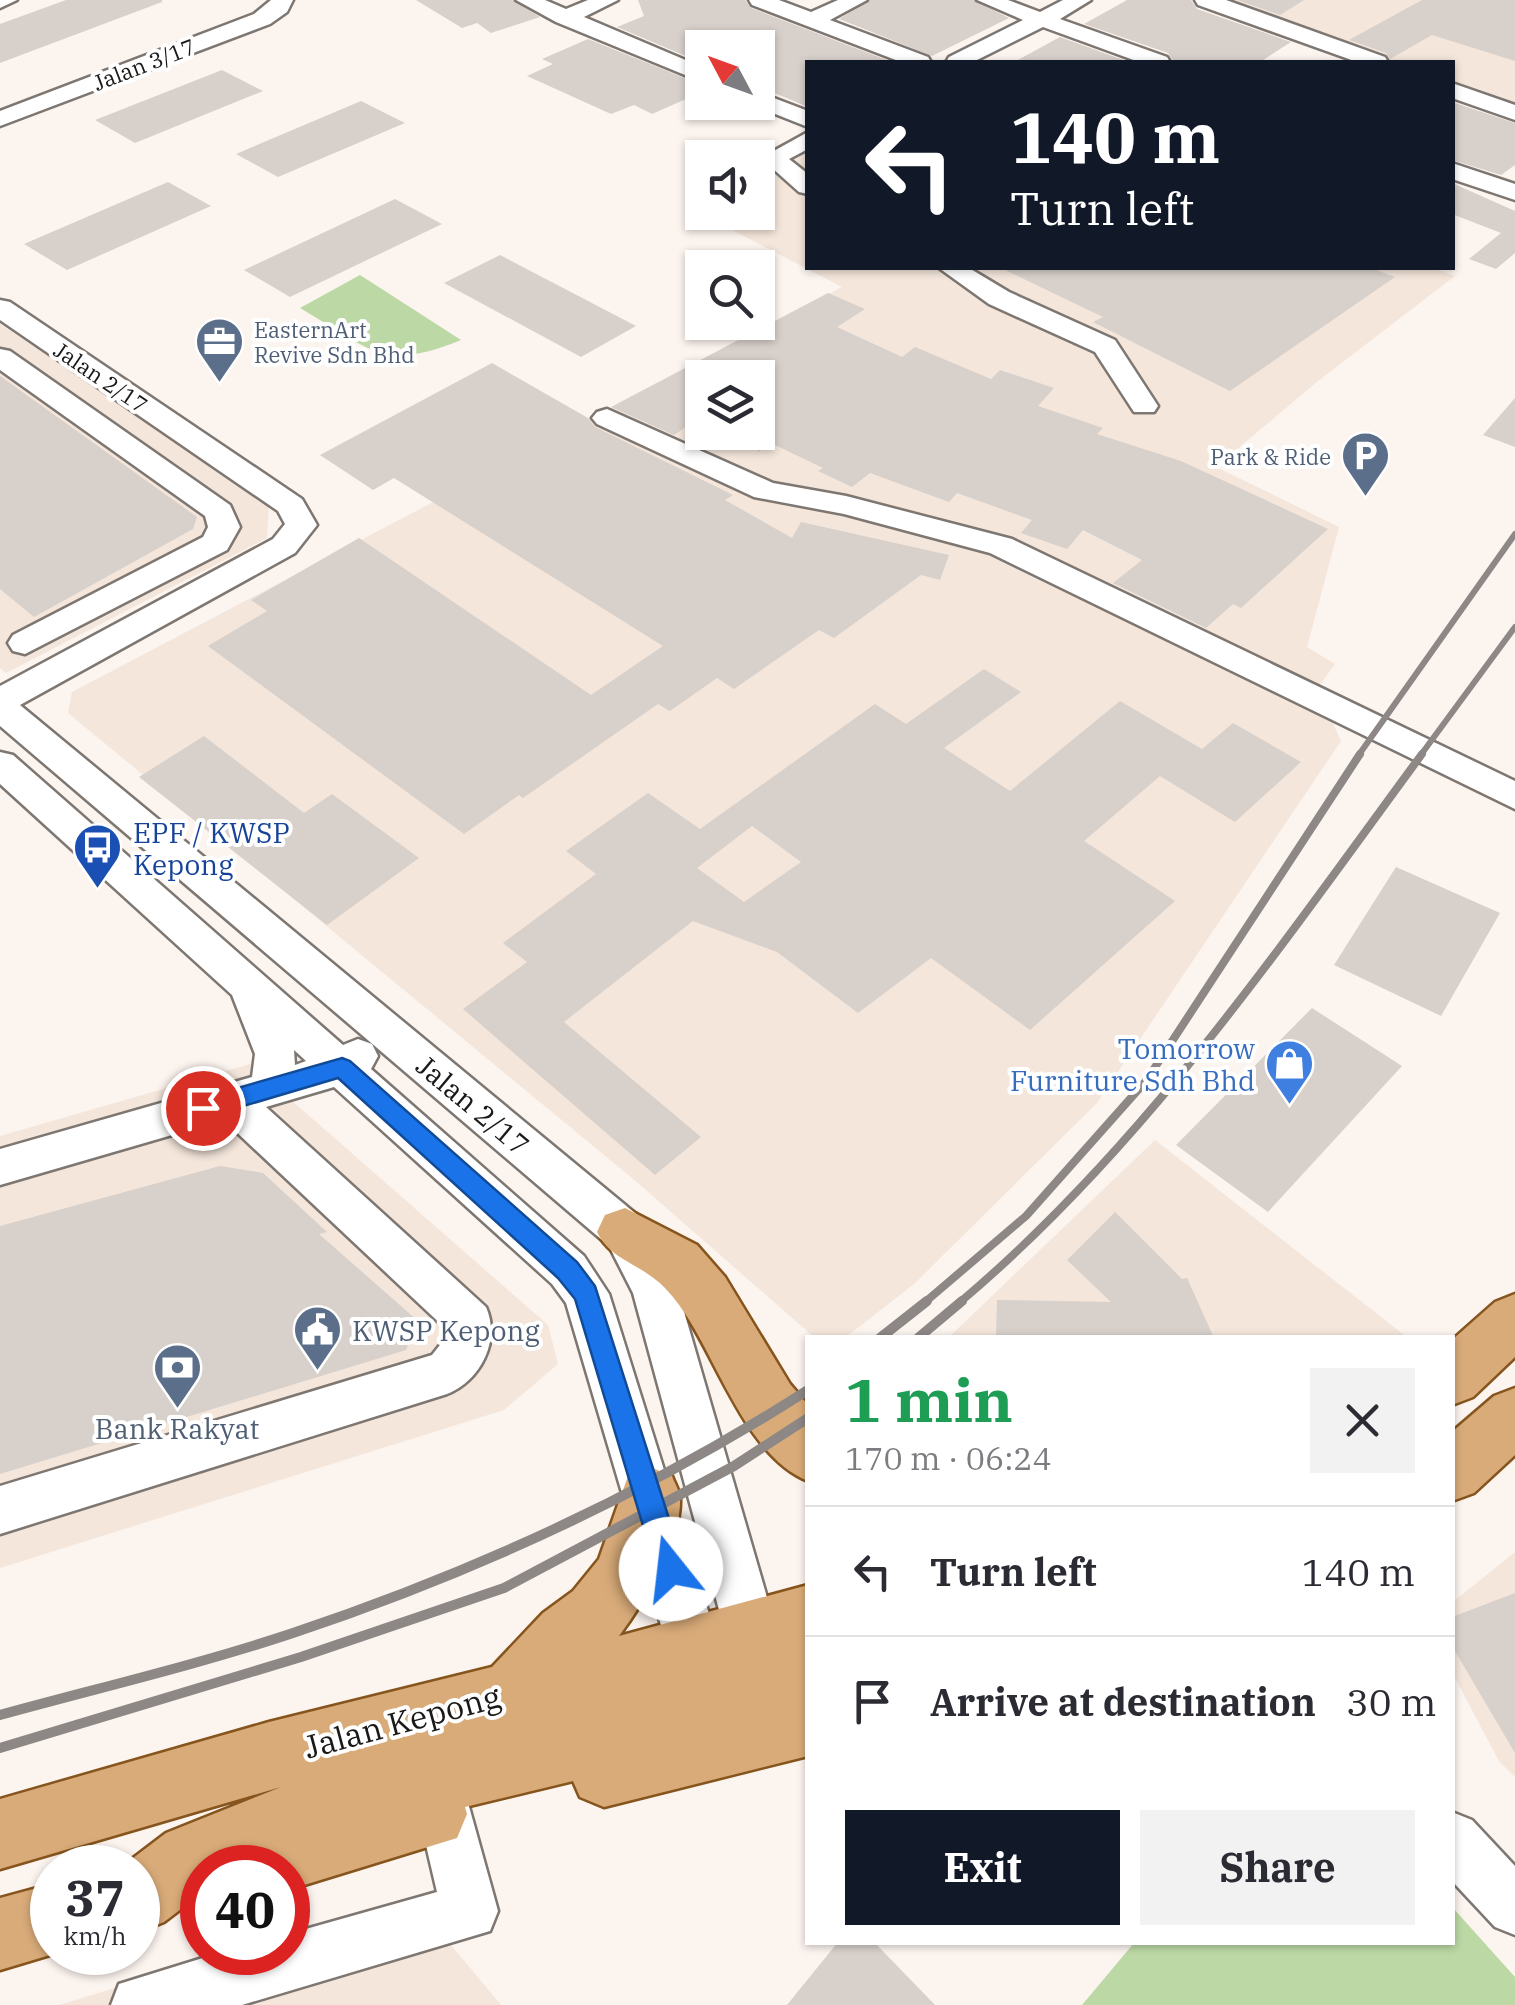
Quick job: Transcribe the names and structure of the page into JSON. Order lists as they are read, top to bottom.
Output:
{
  "streets": {
    "main road": ["Jalan Kepong"],
    "street": ["Jalan 3/17", "Jalan 2/17"]
  },
  "crossings": [
    ["Jalan 2/17", "Jalan Kepong"]
  ],
  "places": {
    "office": ["EasternArt Revive Sdn Bhd"],
    "parking": ["Park & Ride"],
    "bus stop": ["EPF / KWSP Kepong"],
    "shop": ["Tomorrow Furniture Sdh Bhd"],
    "public building": ["KWSP Kepong"],
    "bank": ["Bank Rakyat"]
  },
  "north": "top left",
  "page": {
    "turn": ["140 m", "Turn left"],
    "heading": ["1 min", "170 m · 06:24"],
    "list": [
      {
        "name": "Turn left",
        "value": "140 m"
      },
      {
        "name": "Arrive at destination",
        "value": "30 m"
      }
    ],
    "buttons": ["Exit", "Share"],
    "speed": "37 km/h",
    "limit": "40"
  }
}
